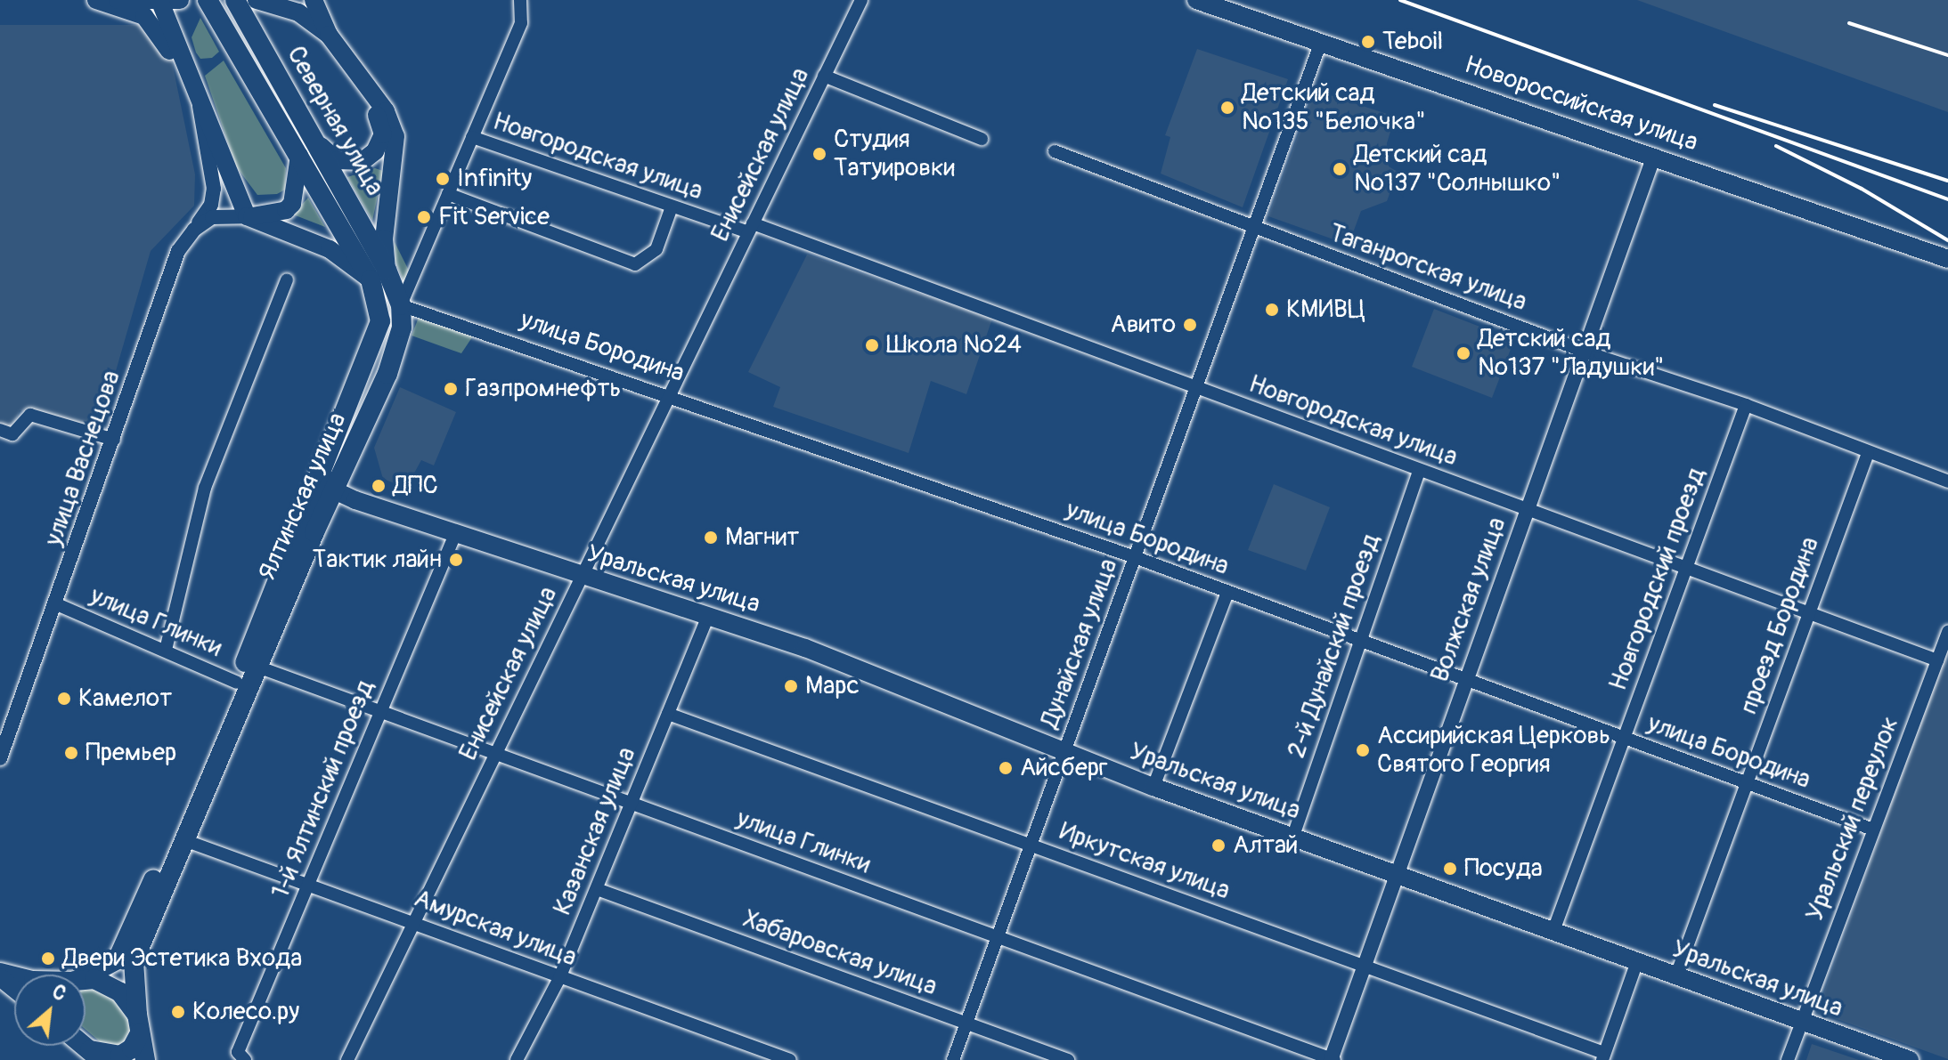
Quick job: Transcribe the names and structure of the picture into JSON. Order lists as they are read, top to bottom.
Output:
{
  "streets": {
    "main road": [
      "Новороссийская улица",
      "Северная улица",
      "Ялтинская улица",
      "Уральская улица"
    ],
    "street": [
      "Енисейская улица",
      "Новгородская улица",
      "Таганрогская улица",
      "улица Бородина",
      "улица Васнецова",
      "Новгородский проезд",
      "Волжская улица",
      "улица Глинки",
      "проезд Бородина",
      "Дунайская улица",
      "2-й Дунайский проезд",
      "1-й Ялтинский проезд",
      "Уральский переулок",
      "Казанская улица",
      "Иркутская улица",
      "Амурская улица",
      "Хабаровская улица"
    ]
  },
  "crossings": [
    ["Новороссийская улица", "Волжская улица"],
    ["Новороссийская улица", "Дунайская улица"],
    ["Северная улица", "улица Бородина"],
    ["Северная улица", "Ялтинская улица"],
    ["Енисейская улица", "Новгородская улица"],
    ["Енисейская улица", "улица Бородина"],
    ["Енисейская улица", "Уральская улица"],
    ["Енисейская улица", "улица Глинки"],
    ["Енисейская улица", "Амурская улица"],
    ["Новгородская улица", "Ялтинская улица"],
    ["Новгородская улица", "Новгородский проезд"],
    ["Новгородская улица", "Волжская улица"],
    ["Новгородская улица", "проезд Бородина"],
    ["Новгородская улица", "Дунайская улица"],
    ["Новгородская улица", "2-й Дунайский проезд"],
    ["Новгородская улица", "Уральский переулок"],
    ["Таганрогская улица", "Новгородский проезд"],
    ["Таганрогская улица", "Волжская улица"],
    ["Таганрогская улица", "проезд Бородина"],
    ["Таганрогская улица", "Дунайская улица"],
    ["улица Бородина", "Ялтинская улица"],
    ["улица Бородина", "Новгородский проезд"],
    ["улица Бородина", "Волжская улица"],
    ["улица Бородина", "проезд Бородина"],
    ["улица Бородина", "Дунайская улица"],
    ["улица Бородина", "2-й Дунайский проезд"],
    ["улица Бородина", "Уральский переулок"],
    ["улица Васнецова", "улица Глинки"],
    ["Ялтинская улица", "Уральская улица"],
    ["Ялтинская улица", "улица Глинки"],
    ["Ялтинская улица", "Амурская улица"],
    ["Уральская улица", "Новгородский проезд"],
    ["Уральская улица", "Волжская улица"],
    ["Уральская улица", "проезд Бородина"],
    ["Уральская улица", "Дунайская улица"],
    ["Уральская улица", "2-й Дунайский проезд"],
    ["Уральская улица", "1-й Ялтинский проезд"],
    ["Уральская улица", "Уральский переулок"],
    ["Уральская улица", "Казанская улица"],
    ["Волжская улица", "улица Глинки"],
    ["Волжская улица", "Иркутская улица"],
    ["улица Глинки", "Дунайская улица"],
    ["улица Глинки", "1-й Ялтинский проезд"],
    ["улица Глинки", "Казанская улица"],
    ["Дунайская улица", "Иркутская улица"],
    ["Дунайская улица", "Хабаровская улица"],
    ["1-й Ялтинский проезд", "Амурская улица"],
    ["Казанская улица", "Иркутская улица"],
    ["Казанская улица", "Амурская улица"],
    ["Казанская улица", "Хабаровская улица"]
  ],
  "places": [
    "Teboil",
    "Детский сад №135 \"Белочка\"",
    "Студия Татуировки",
    "Детский сад №137 \"Солнышко\"",
    "Infinity",
    "Fit Service",
    "КМИВЦ",
    "Авито",
    "Школа №24",
    "Детский сад №137 \"Ладушки\"",
    "Газпромнефть",
    "ДПС",
    "Магнит",
    "Тактик лайн",
    "Марс",
    "Камелот",
    "Ассирийская Церковь Святого Георгия",
    "Премьер",
    "Айсберг",
    "Алтай",
    "Посуда",
    "Двери Эстетика Входа",
    "Колесо.ру"
  ],
  "north": "top right"
}
